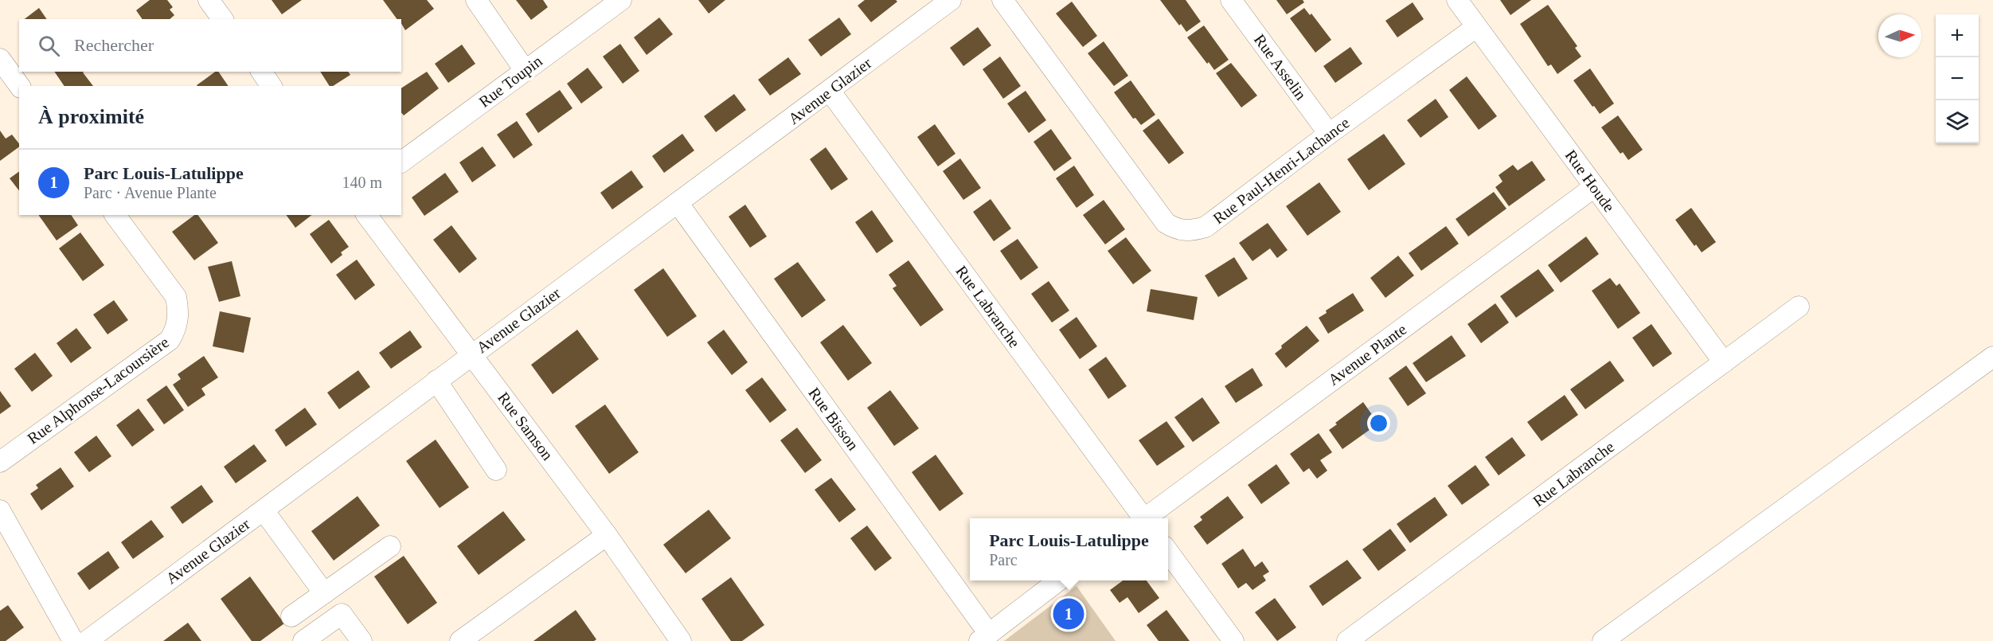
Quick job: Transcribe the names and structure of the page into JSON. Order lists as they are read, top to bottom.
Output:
{
  "streets": {
    "street": [
      "Rue Asselin",
      "Rue Toupin",
      "Avenue Glazier",
      "Rue Paul-Henri-Lachance",
      "Rue Houde",
      "Rue Labranche",
      "Avenue Plante",
      "Rue Alphonse-Lacoursière",
      "Rue Bisson",
      "Rue Samson"
    ]
  },
  "crossings": [
    ["Rue Asselin", "Rue Paul-Henri-Lachance"],
    ["Avenue Glazier", "Rue Labranche"],
    ["Avenue Glazier", "Rue Bisson"],
    ["Avenue Glazier", "Rue Samson"],
    ["Rue Paul-Henri-Lachance", "Rue Houde"],
    ["Rue Houde", "Rue Labranche"],
    ["Rue Houde", "Avenue Plante"]
  ],
  "north": "right",
  "page": {
    "map_buttons": ["+", "−"],
    "search": "Rechercher",
    "heading": "À proximité",
    "list": [
      {
        "mark": "1",
        "name": "Parc Louis-Latulippe",
        "note": "Parc · Avenue Plante",
        "value": "140 m"
      }
    ],
    "popup": ["Parc Louis-Latulippe", "Parc"],
    "pins": "1"
  }
}
